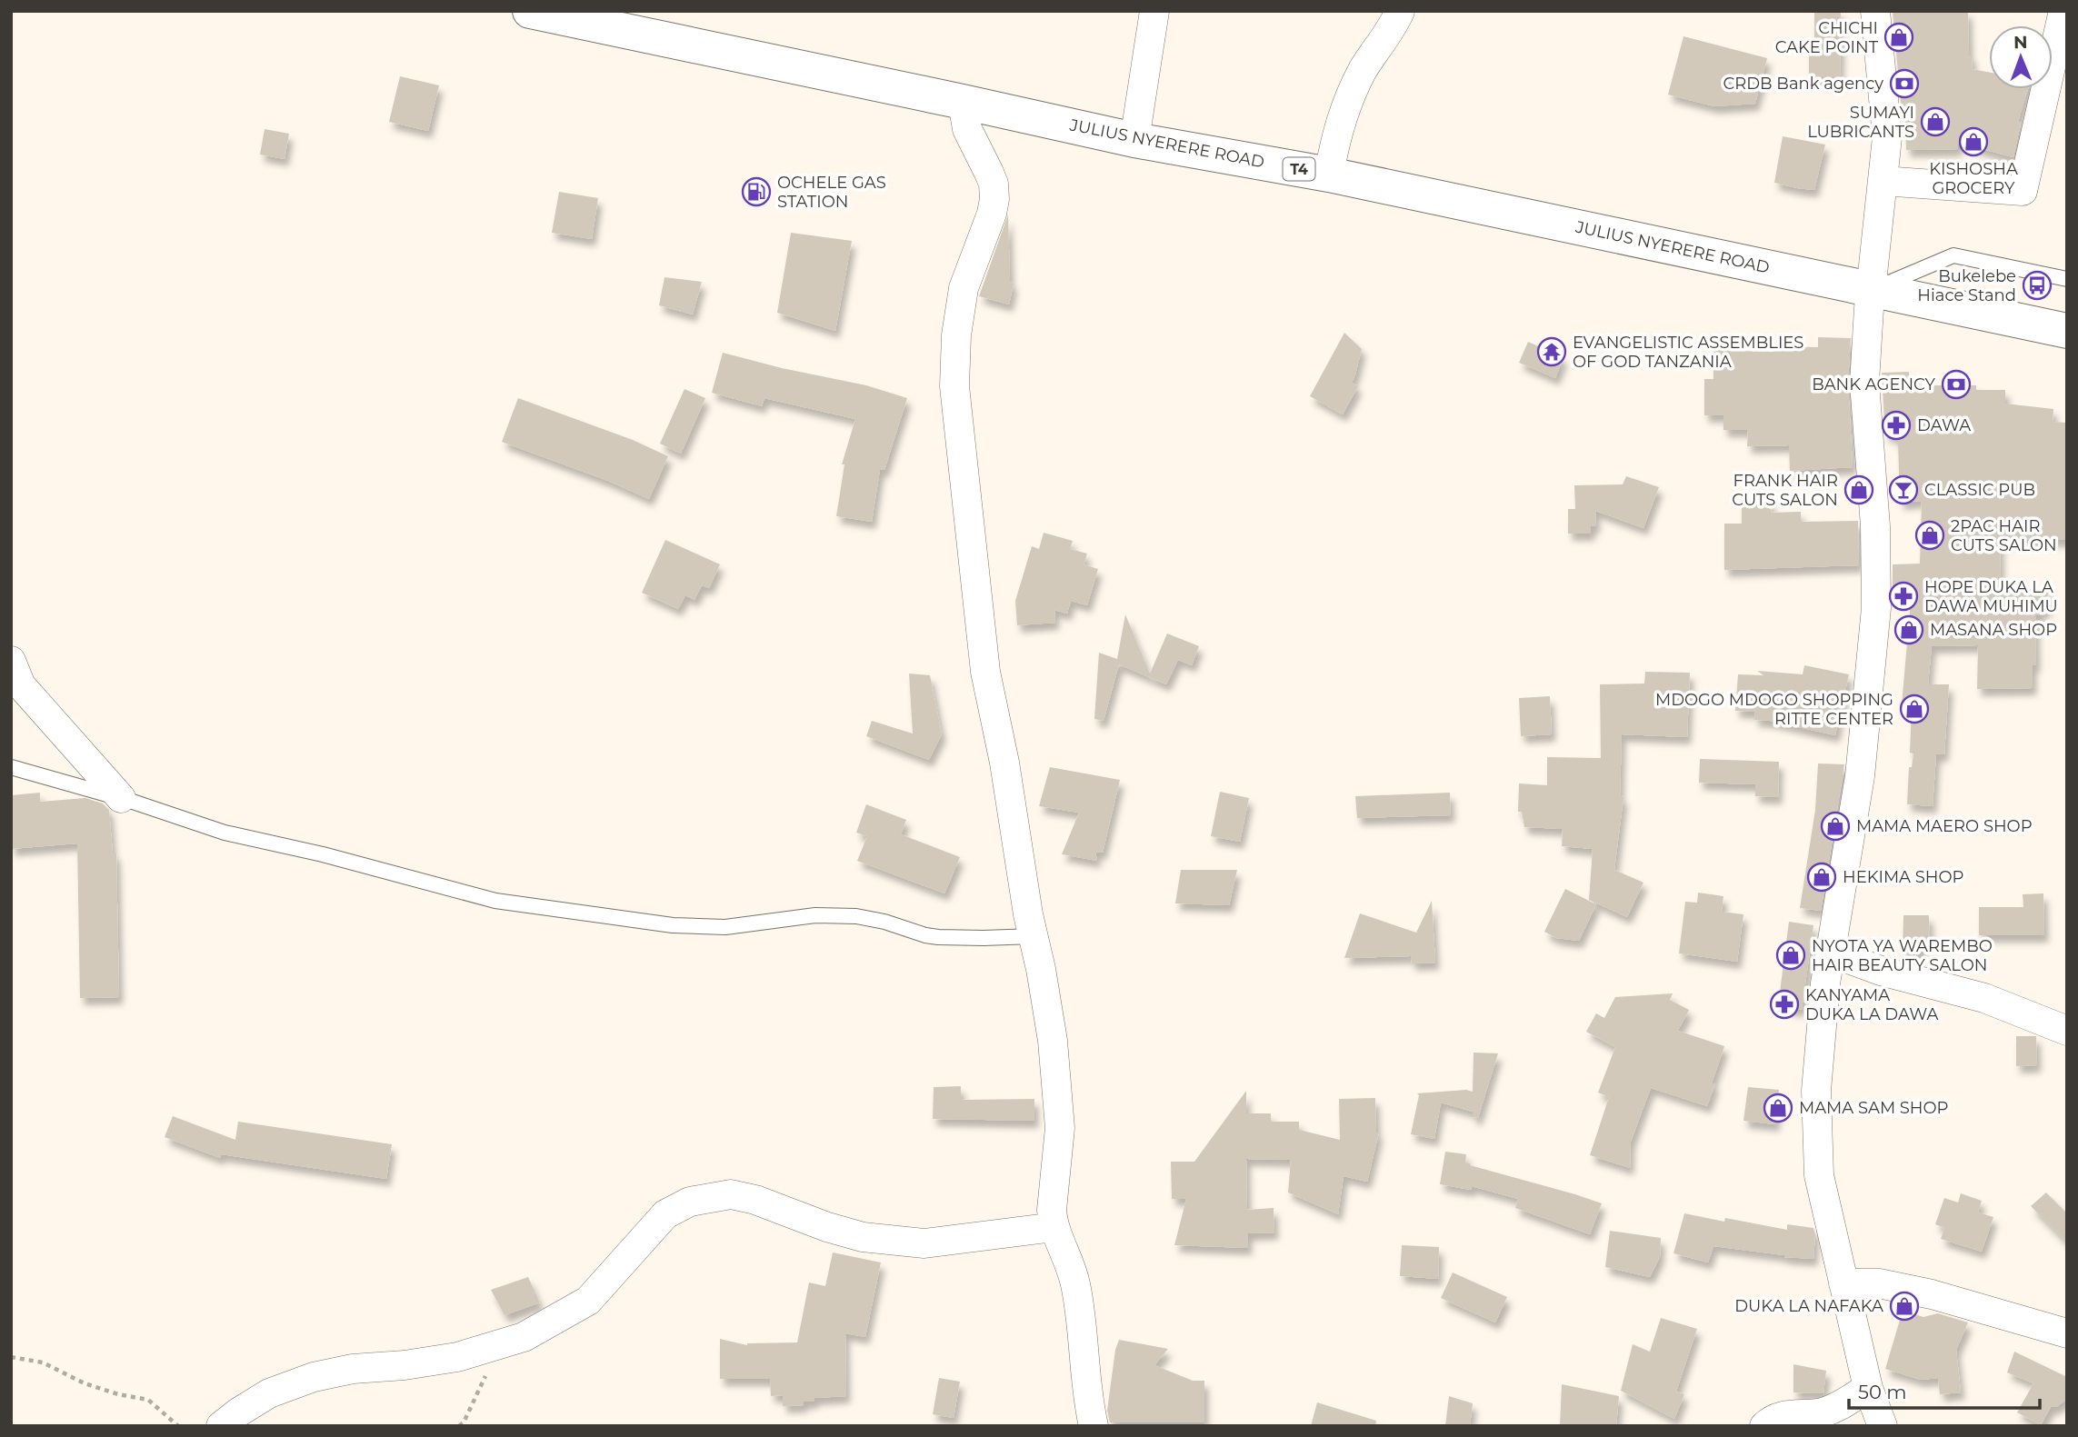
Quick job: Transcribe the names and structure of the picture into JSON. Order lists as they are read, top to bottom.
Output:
{
  "streets": {
    "highway": ["JULIUS NYERERE ROAD", "T4"]
  },
  "places": {
    "shop": [
      "CHICHI CAKE POINT",
      "SUMAYI LUBRICANTS",
      "KISHOSHA GROCERY",
      "FRANK HAIR CUTS SALON",
      "2PAC HAIR CUTS SALON",
      "MASANA SHOP",
      "MDOGO MDOGO SHOPPING RITTE CENTER",
      "MAMA MAERO SHOP",
      "HEKIMA SHOP",
      "NYOTA YA WAREMBO HAIR BEAUTY SALON",
      "MAMA SAM SHOP",
      "DUKA LA NAFAKA"
    ],
    "bank": ["CRDB Bank agency", "BANK AGENCY"],
    "fuel station": ["OCHELE GAS STATION"],
    "bus stop": ["Bukelebe Hiace Stand"],
    "temple": ["EVANGELISTIC ASSEMBLIES OF GOD TANZANIA"],
    "pharmacy": ["DAWA", "HOPE DUKA LA DAWA MUHIMU", "KANYAMA DUKA LA DAWA"],
    "bar": ["CLASSIC PUB"]
  },
  "scale_bar": "50 m",
  "north": "top"
}
